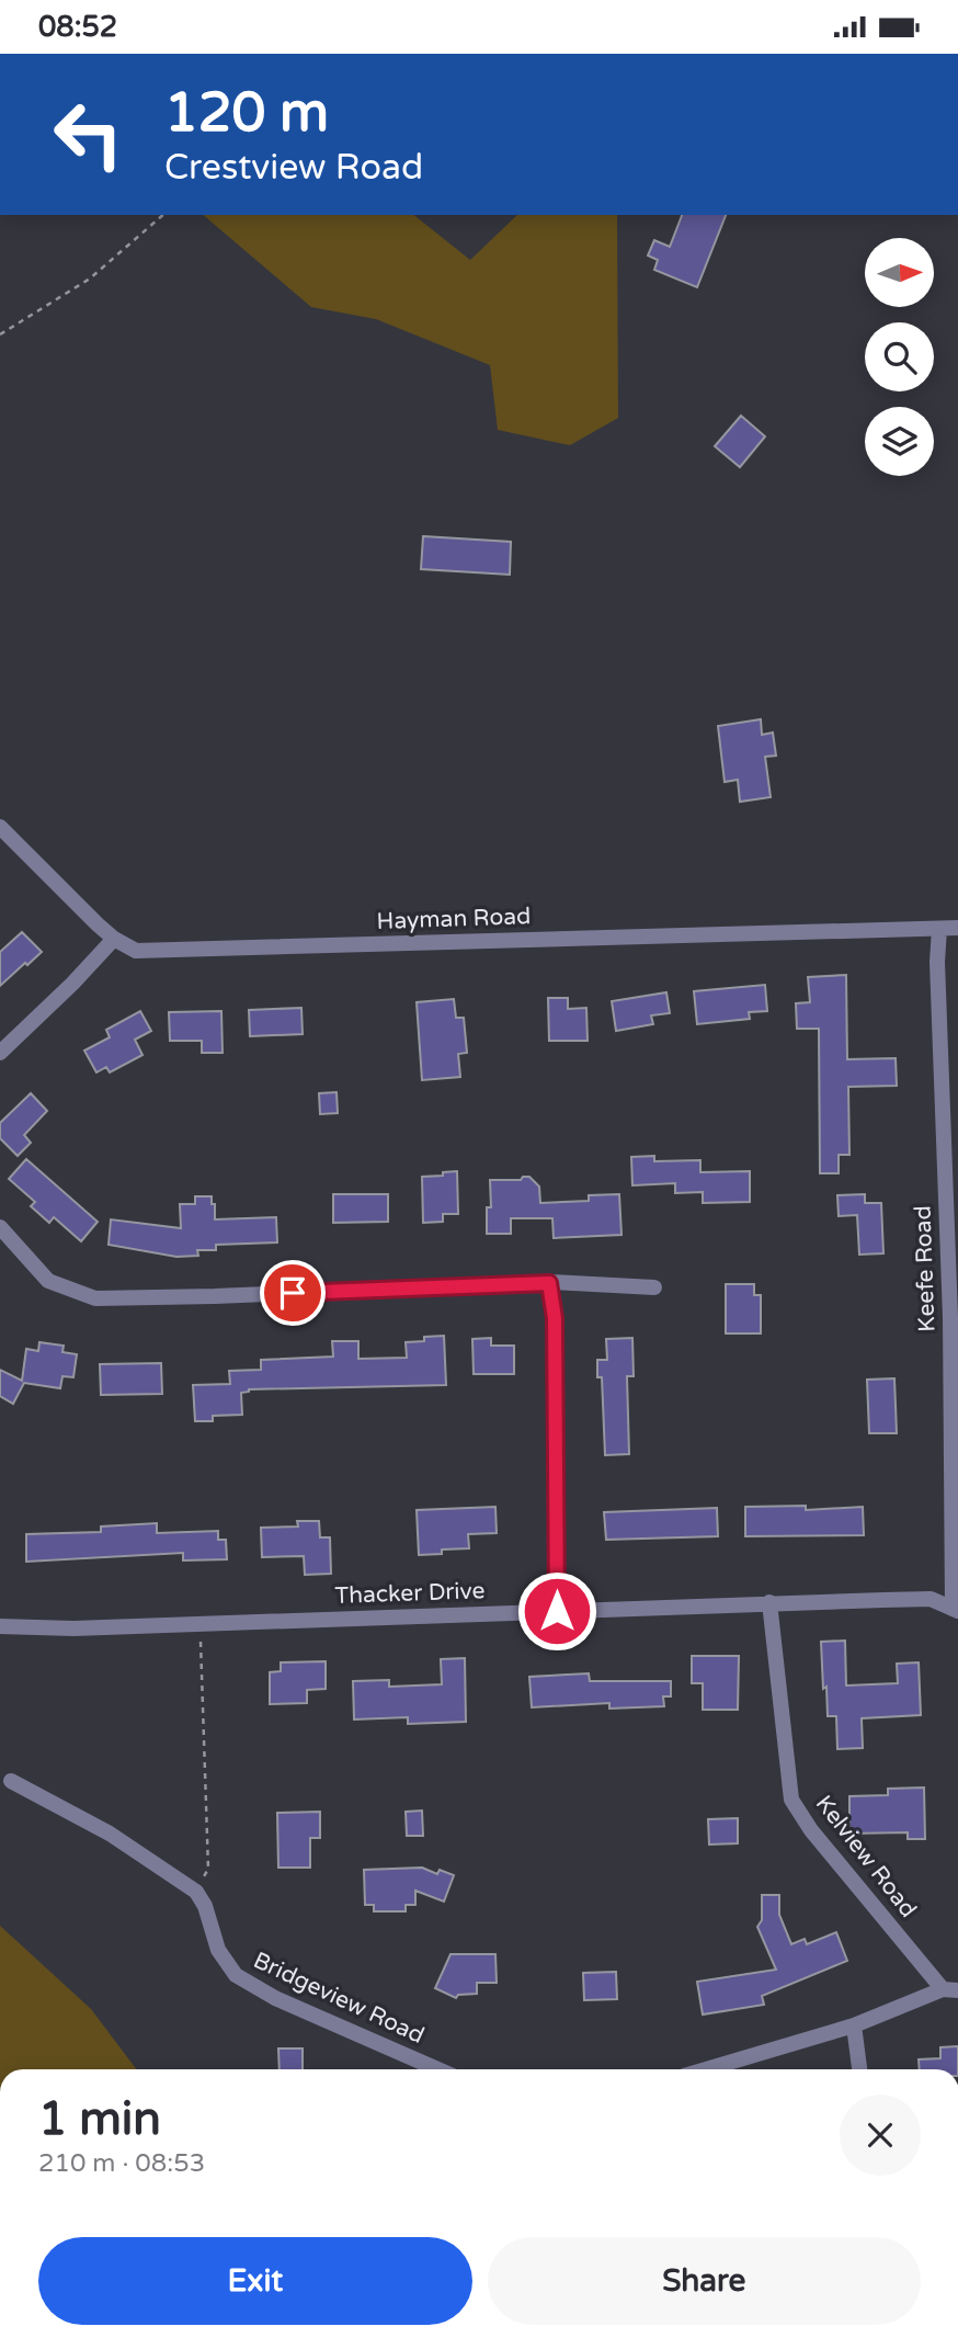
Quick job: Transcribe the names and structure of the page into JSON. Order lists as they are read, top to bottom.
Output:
{
  "streets": {
    "street": [
      "Hayman Road",
      "Keefe Road",
      "Thacker Drive",
      "Kelview Road",
      "Bridgeview Road"
    ]
  },
  "crossings": [
    ["Hayman Road", "Keefe Road"],
    ["Keefe Road", "Thacker Drive"],
    ["Thacker Drive", "Kelview Road"]
  ],
  "north": "right",
  "page": {
    "status": "08:52",
    "turn": ["120 m", "Crestview Road"],
    "heading": ["1 min", "210 m · 08:53"],
    "buttons": ["Exit", "Share"]
  }
}
